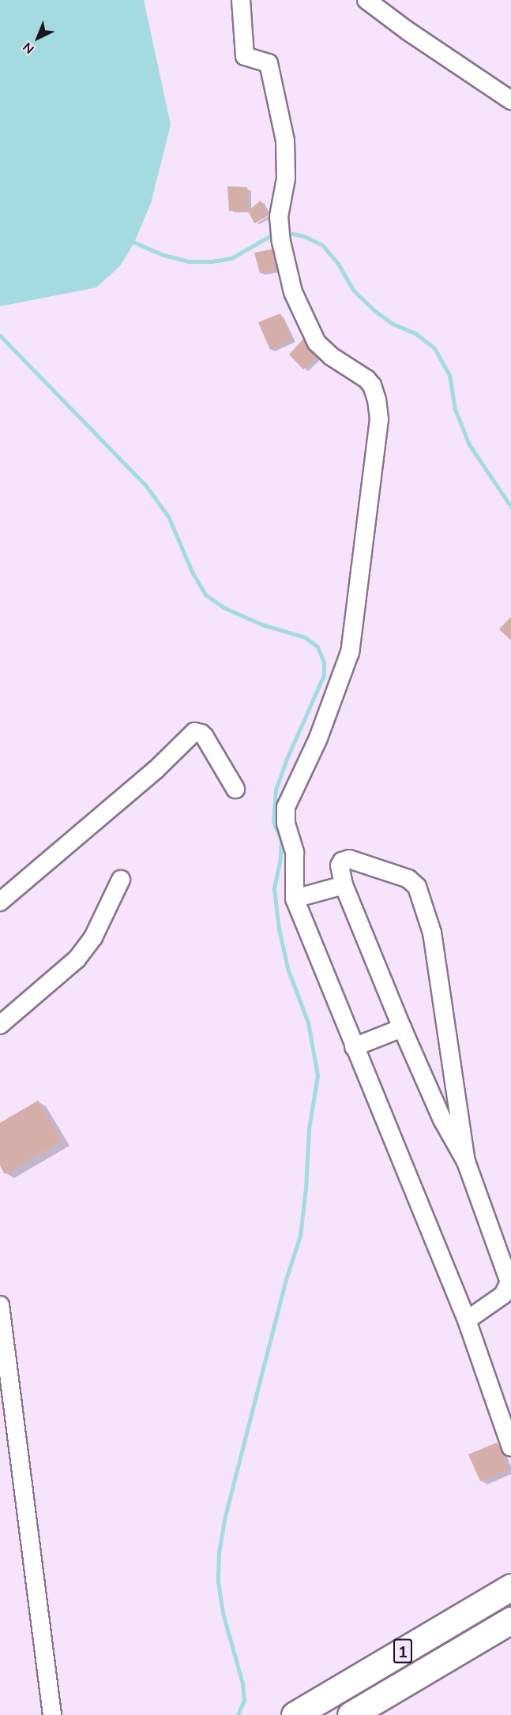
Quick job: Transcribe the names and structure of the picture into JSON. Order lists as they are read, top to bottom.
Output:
{
  "streets": {
    "highway": ["1"]
  },
  "north": "bottom left"
}
